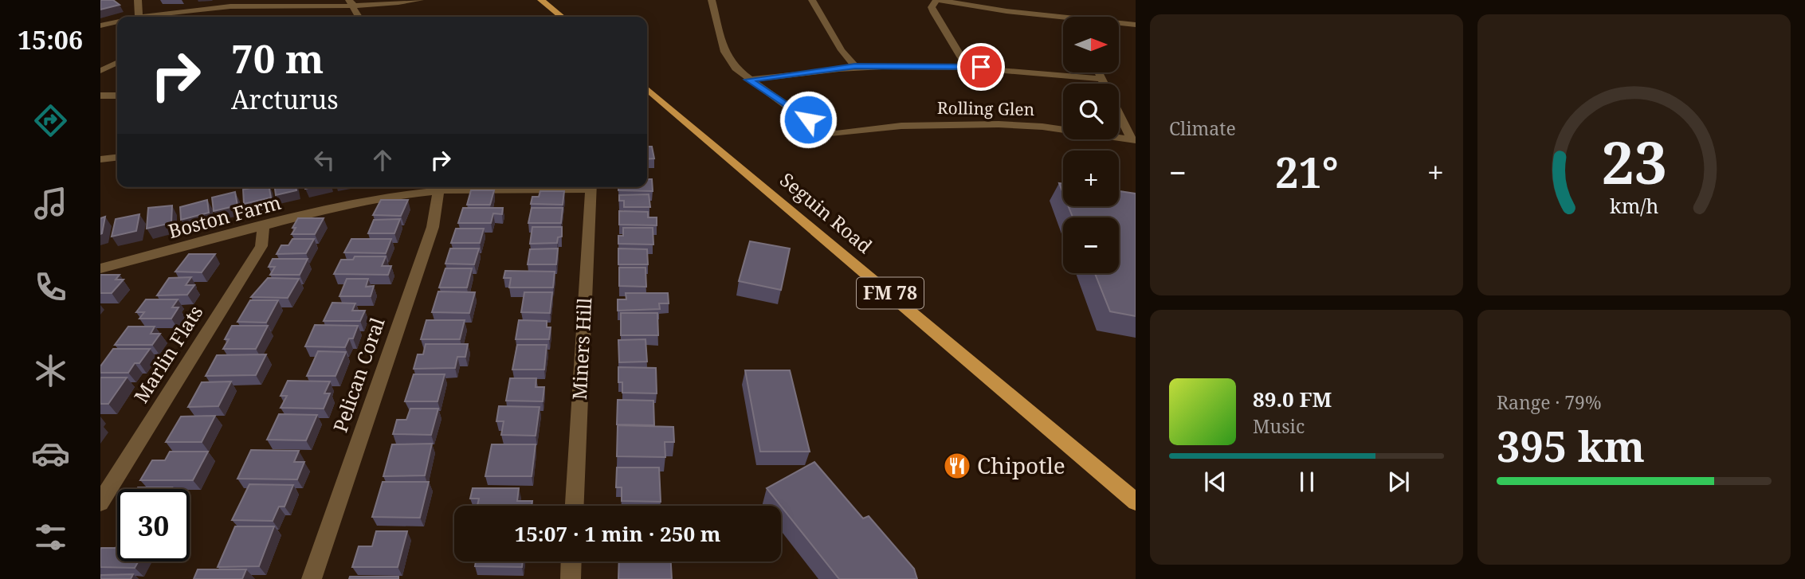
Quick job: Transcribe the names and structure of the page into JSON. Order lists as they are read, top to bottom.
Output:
{
  "streets": {
    "main road": ["Seguin Road", "FM 78"],
    "street": [
      "Rolling Glen",
      "Boston Farm",
      "Miners Hill",
      "Marlin Flats",
      "Pelican Coral"
    ]
  },
  "crossings": [
    ["Boston Farm", "Marlin Flats"]
  ],
  "places": {
    "restaurant": ["Chipotle"]
  },
  "north": "right",
  "page": {
    "tabs": "15:06",
    "tile": [
      "Climate",
      ["Range · 79%", "395 km"]
    ],
    "map_buttons": ["+", "−"],
    "turn": ["70 m", "Arcturus"],
    "heat": ["−", "21°", "+"],
    "song": ["89.0 FM", "Music"],
    "limit": "30",
    "trip": "15:07 · 1 min · 250 m",
    "gauge": ["23", "km/h"]
  }
}
